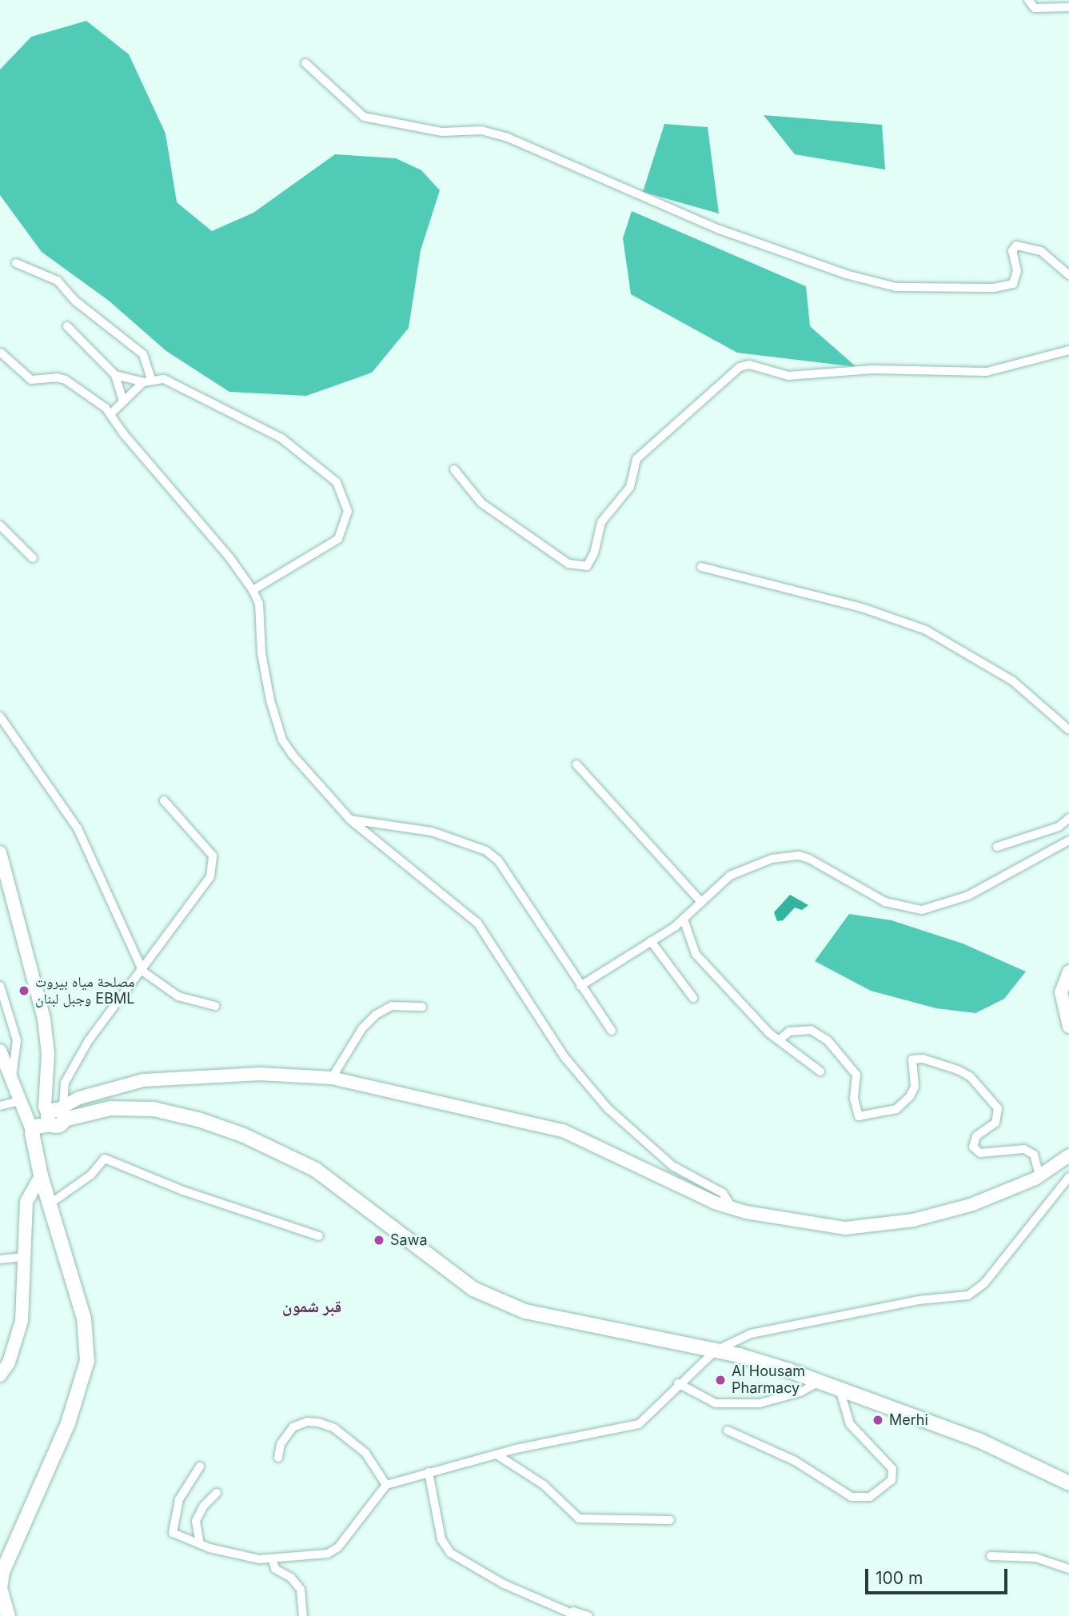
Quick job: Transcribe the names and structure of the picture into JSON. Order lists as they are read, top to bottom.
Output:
{
  "districts": ["قبر شمون"],
  "places": [
    "مصلحة مياه بيروت وجبل لبنان EBML",
    "Sawa",
    "Al Housam Pharmacy",
    "Merhi"
  ],
  "scale_bar": "100 m"
}
